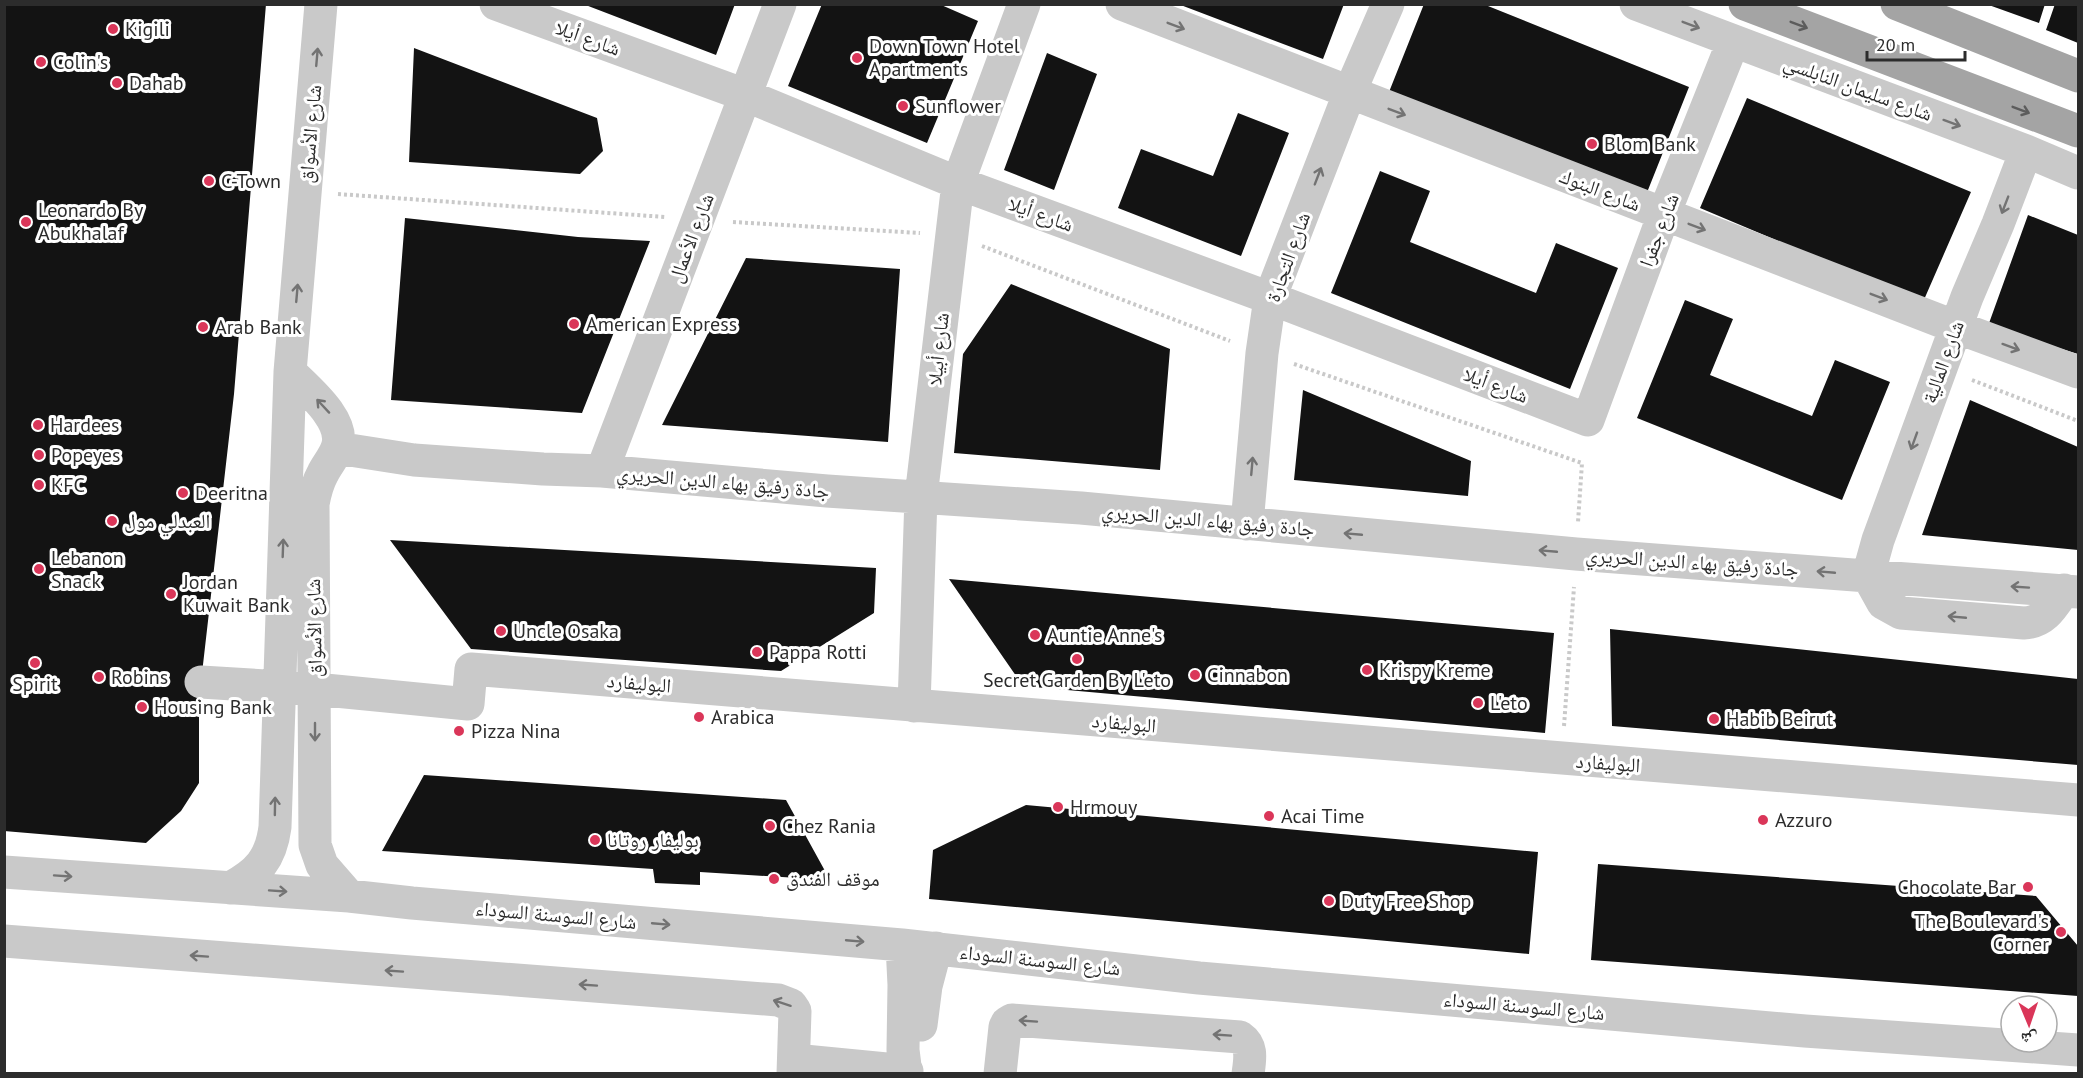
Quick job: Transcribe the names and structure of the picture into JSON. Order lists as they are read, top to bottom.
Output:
{
  "streets": {
    "main road": ["شارع سليمان النابلسي"],
    "street": [
      "شارع أيلا",
      "شارع الأسواق",
      "شارع البنوك",
      "شارع جفرا",
      "شارع الأعمال",
      "شارع التجارة",
      "شارع أبيلا",
      "شارع المالية",
      "جادة رفيق بهاء الدين الحريري",
      "البوليفارد",
      "شارع السوسنة السوداء"
    ]
  },
  "crossings": [
    ["شارع أيلا", "شارع جفرا"],
    ["شارع أيلا", "شارع الأعمال"],
    ["شارع أيلا", "شارع التجارة"],
    ["شارع أيلا", "شارع أبيلا"],
    ["شارع سليمان النابلسي", "شارع جفرا"],
    ["شارع سليمان النابلسي", "شارع المالية"],
    ["شارع الأسواق", "جادة رفيق بهاء الدين الحريري"],
    ["شارع الأسواق", "البوليفارد"],
    ["شارع الأسواق", "شارع السوسنة السوداء"],
    ["شارع البنوك", "شارع جفرا"],
    ["شارع البنوك", "شارع التجارة"],
    ["شارع البنوك", "شارع المالية"],
    ["شارع الأعمال", "جادة رفيق بهاء الدين الحريري"],
    ["شارع التجارة", "جادة رفيق بهاء الدين الحريري"],
    ["شارع أبيلا", "جادة رفيق بهاء الدين الحريري"],
    ["شارع أبيلا", "البوليفارد"],
    ["شارع المالية", "جادة رفيق بهاء الدين الحريري"]
  ],
  "one_way": [
    "شارع سليمان النابلسي",
    "شارع البنوك",
    "شارع التجارة",
    "شارع المالية",
    "جادة رفيق بهاء الدين الحريري"
  ],
  "places": [
    "Kigili",
    "Down Town Hotel Apartments",
    "Colin's",
    "Dahab",
    "Sunflower",
    "Blom Bank",
    "C-Town",
    "Leonardo By Abukhalaf",
    "American Express",
    "Arab Bank",
    "Hardees",
    "Popeyes",
    "KFC",
    "Deeritna",
    "العبدلي مول",
    "Lebanon Snack",
    "Jordan Kuwait Bank",
    "Uncle Osaka",
    "Auntie Anne's",
    "Pappa Rotti",
    "Secret Garden By L'eto",
    "Spirit",
    "Krispy Kreme",
    "Cinnabon",
    "Robins",
    "L'eto",
    "Housing Bank",
    "Arabica",
    "Habib Beirut",
    "Pizza Nina",
    "Hrmouy",
    "Acai Time",
    "Azzuro",
    "Chez Rania",
    "بوليفار روتانا",
    "موقف الفندق",
    "Chocolate Bar",
    "Duty Free Shop",
    "The Boulevard's Corner"
  ],
  "scale_bar": "20 m",
  "north": "bottom"
}
